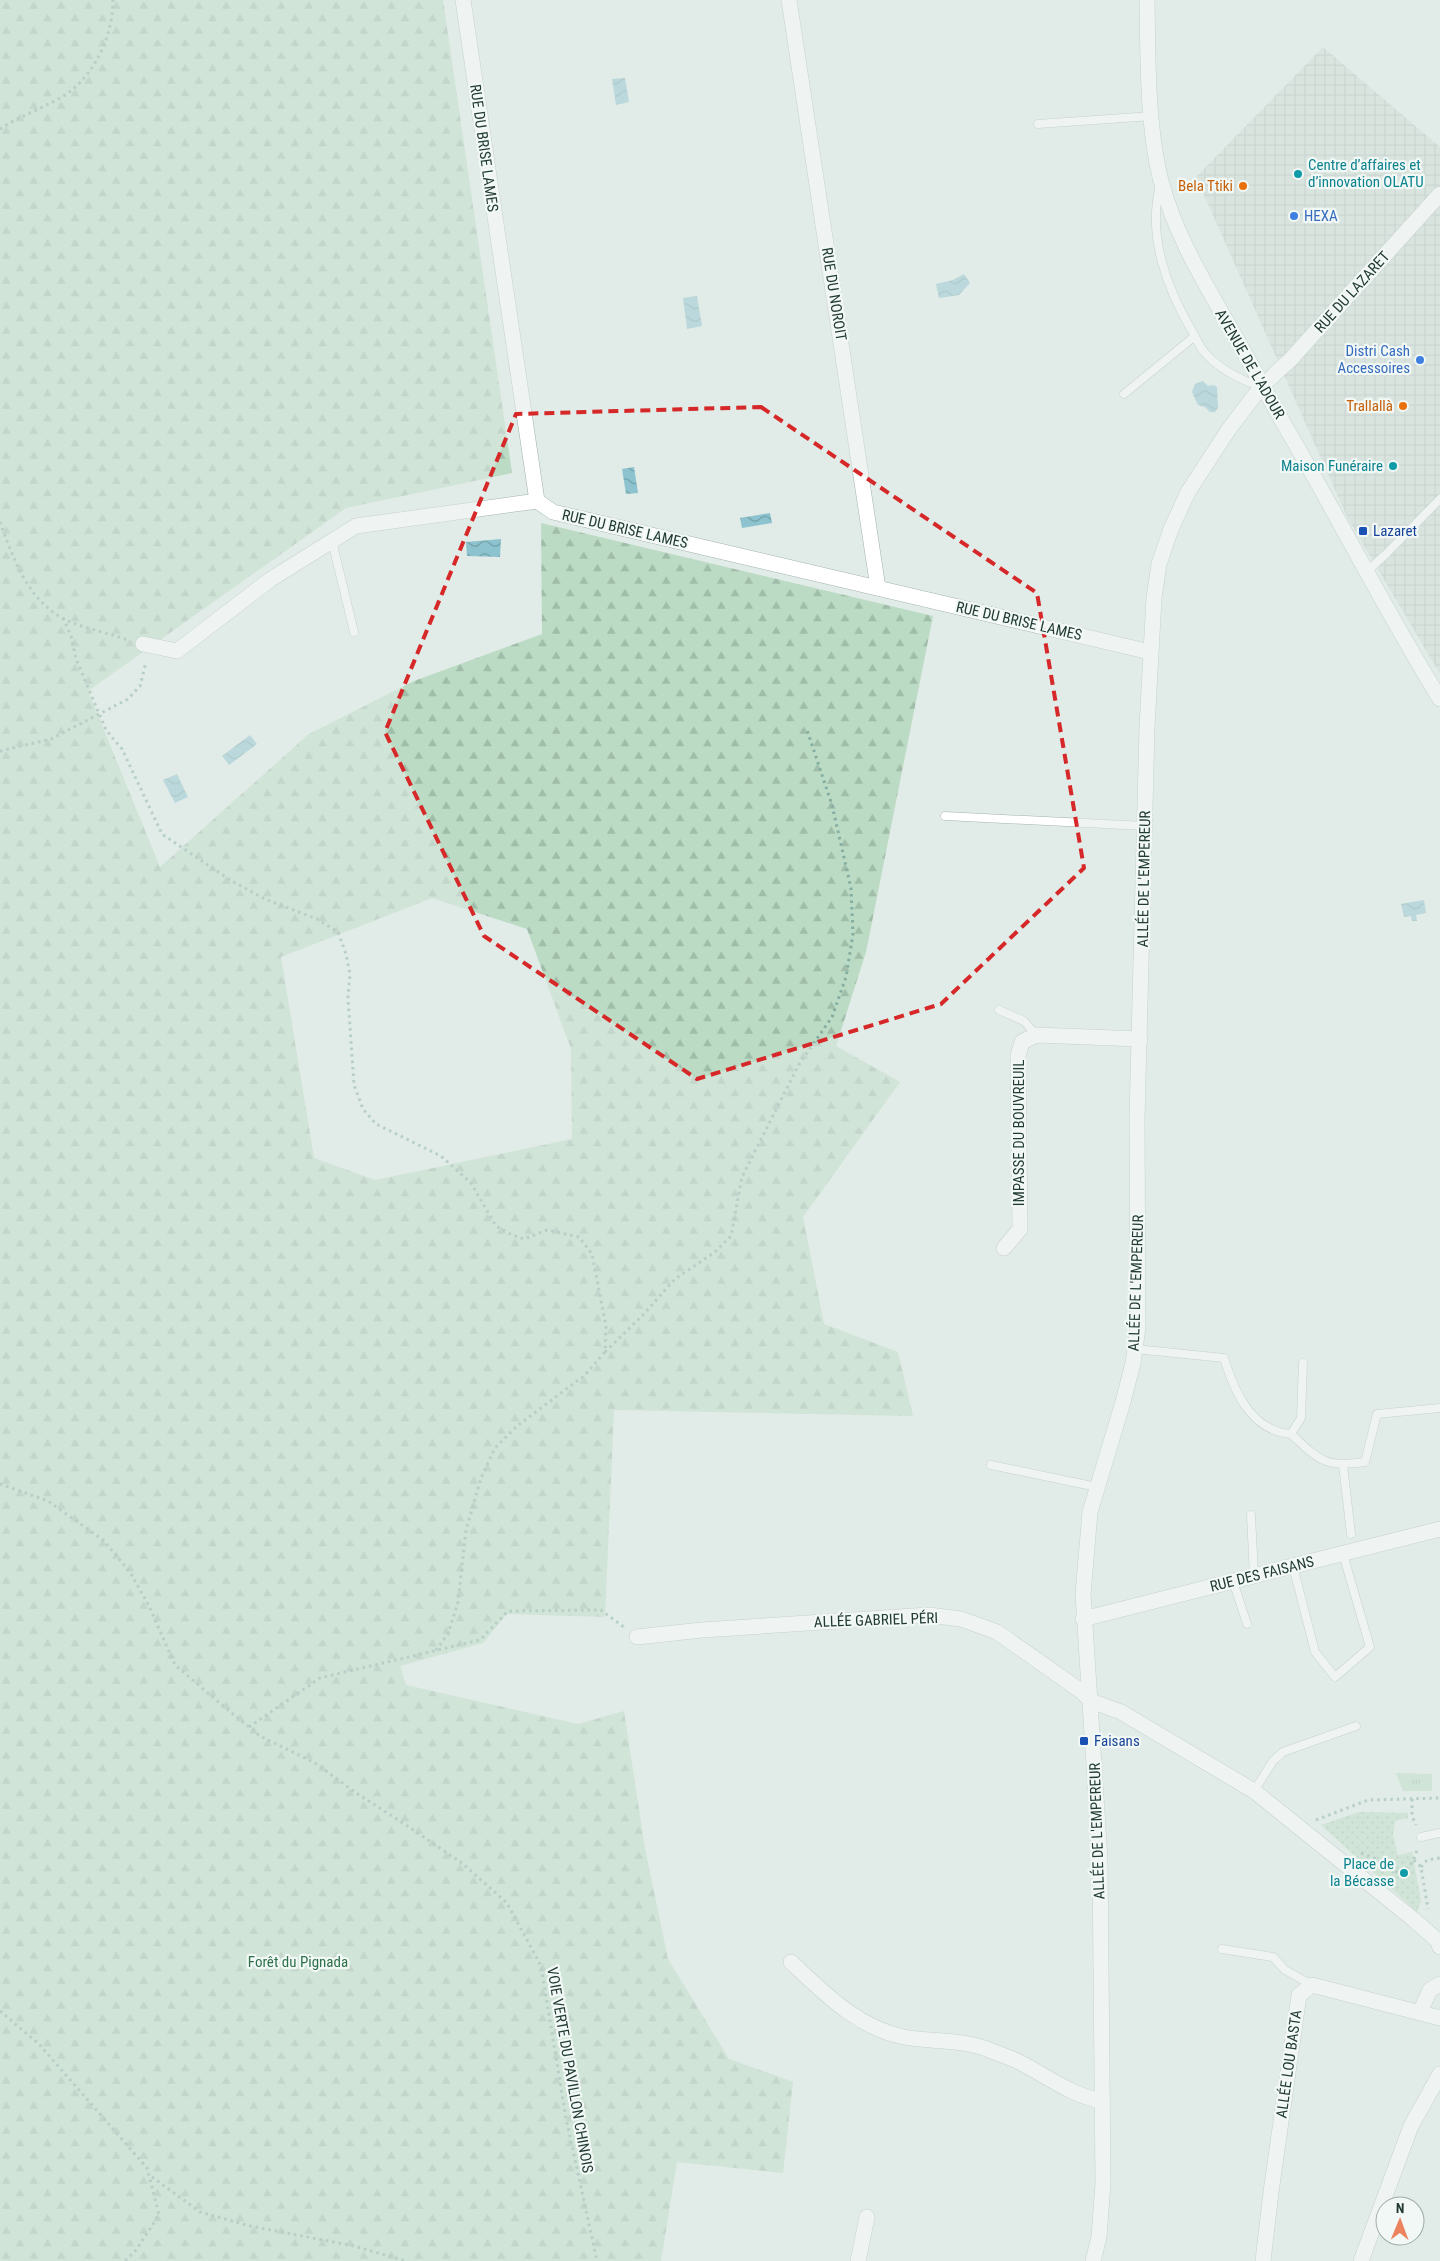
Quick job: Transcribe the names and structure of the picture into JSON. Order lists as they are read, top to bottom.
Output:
{
  "streets": {
    "street": [
      "RUE DU BRISE LAMES",
      "RUE DU LAZARET",
      "RUE DU NOROIT",
      "AVENUE DE L'ADOUR",
      "ALLÉE DE L'EMPEREUR",
      "IMPASSE DU BOUVREUIL",
      "RUE DES FAISANS",
      "ALLÉE GABRIEL PÉRI",
      "ALLÉE LOU BASTA"
    ],
    "path": ["VOIE VERTE DU PAVILLON CHINOIS"]
  },
  "crossings": [
    ["RUE DU BRISE LAMES", "RUE DU NOROIT"],
    ["RUE DU BRISE LAMES", "ALLÉE DE L'EMPEREUR"],
    ["RUE DU LAZARET", "AVENUE DE L'ADOUR"],
    ["RUE DU LAZARET", "ALLÉE DE L'EMPEREUR"],
    ["AVENUE DE L'ADOUR", "ALLÉE DE L'EMPEREUR"],
    ["ALLÉE DE L'EMPEREUR", "RUE DES FAISANS"],
    ["ALLÉE DE L'EMPEREUR", "ALLÉE GABRIEL PÉRI"]
  ],
  "parks": ["Forêt du Pignada"],
  "places": {
    "other": [
      "Centre d’affaires et d’innovation OLATU",
      "Bela Ttiki",
      "HEXA",
      "Distri Cash Accessoires",
      "Trallallà",
      "Maison Funéraire",
      "Place de la Bécasse"
    ],
    "transit": ["Lazaret", "Faisans"]
  },
  "north": "top"
}
